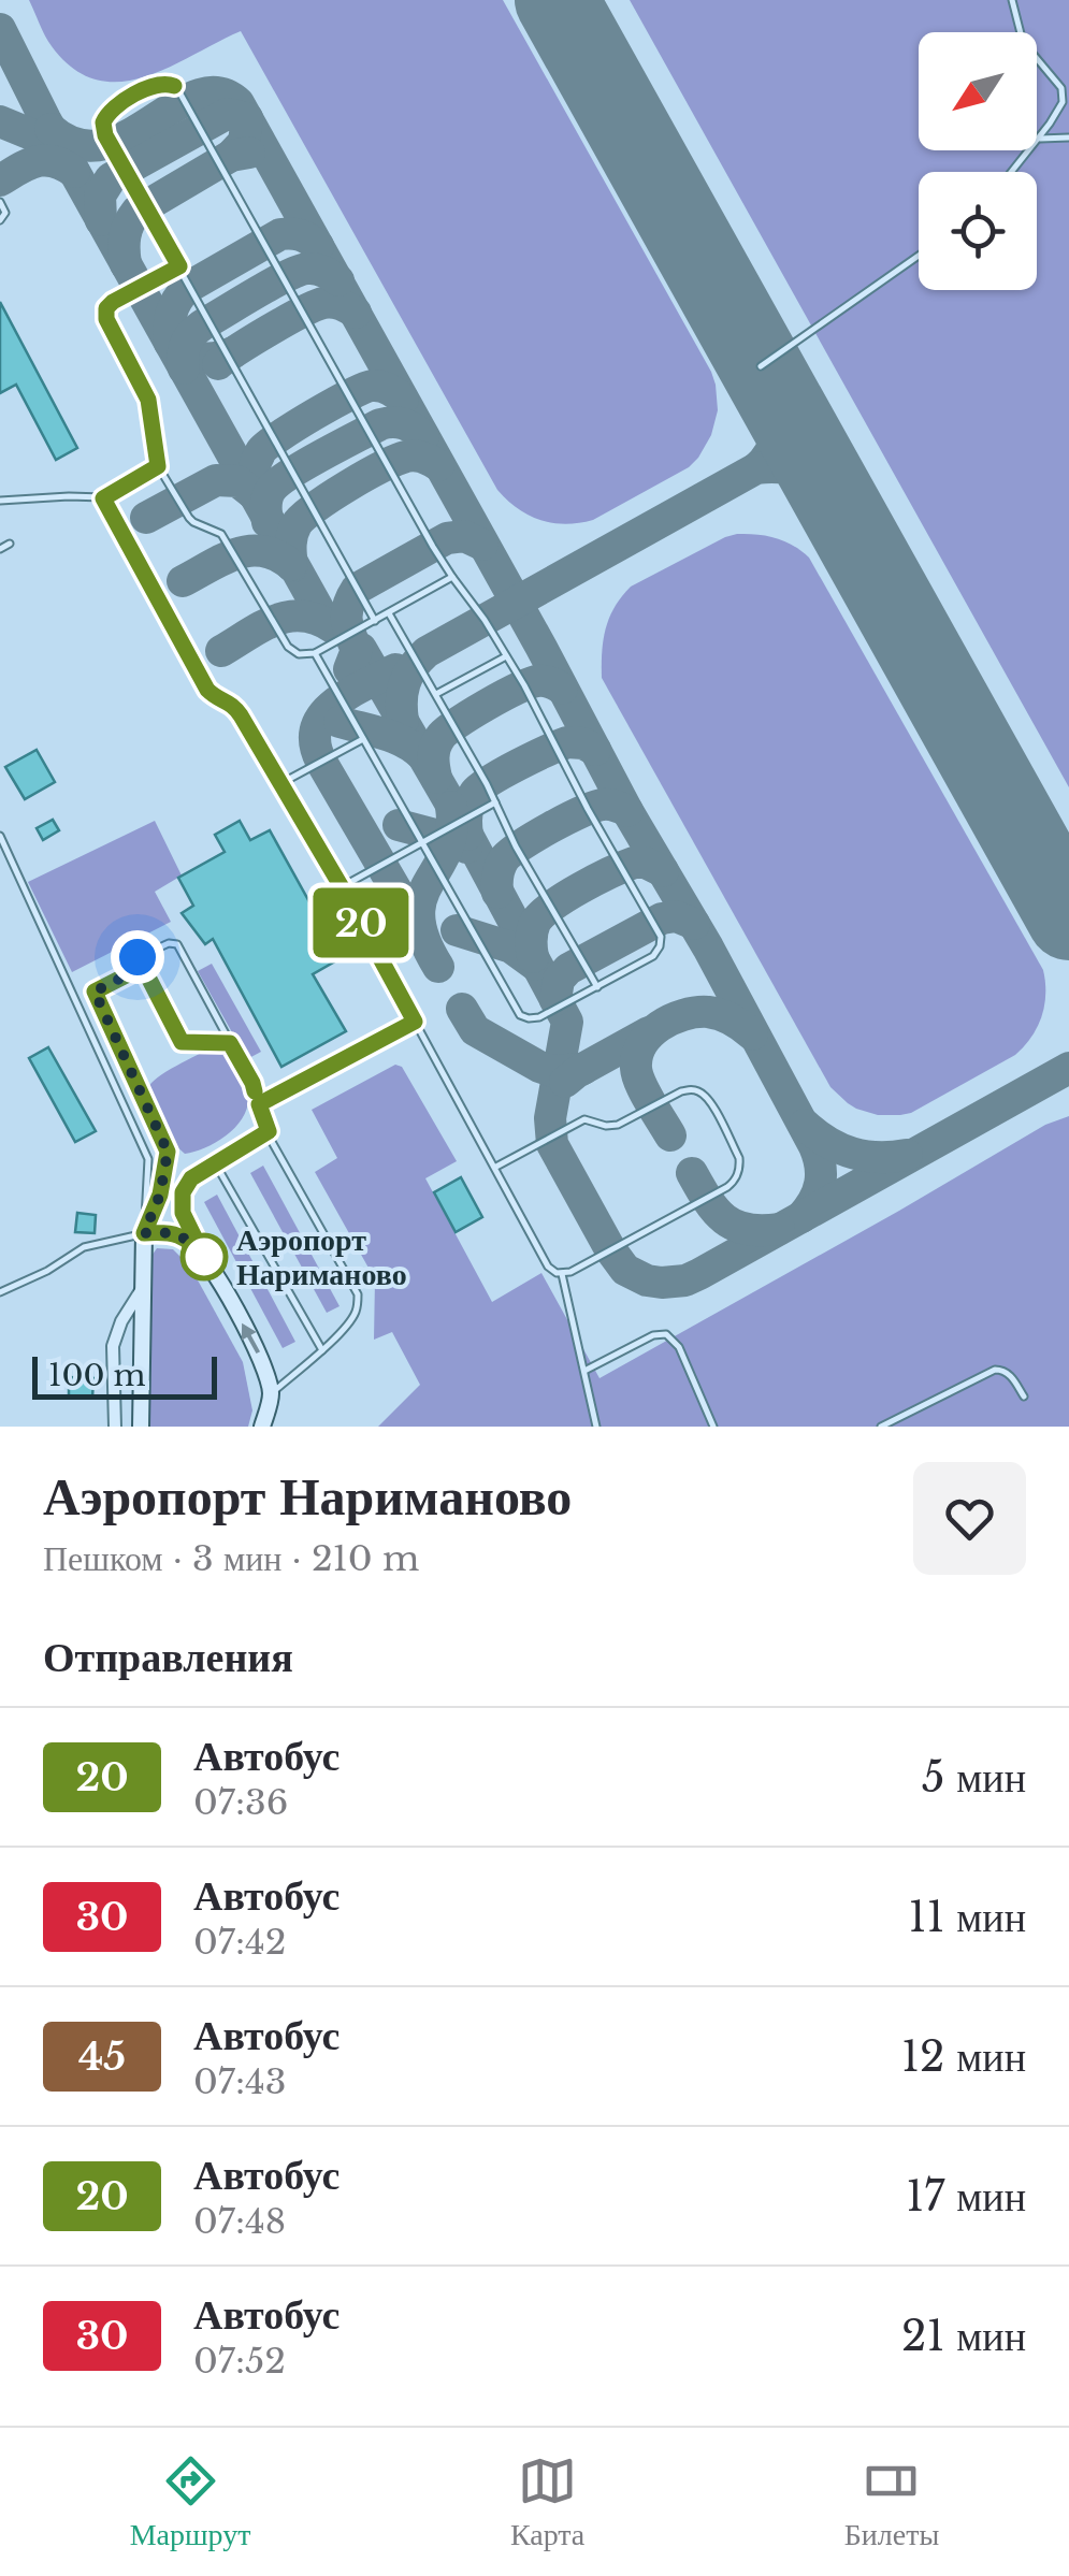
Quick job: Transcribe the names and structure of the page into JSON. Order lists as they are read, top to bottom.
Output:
{
  "places": ["Аэропорт Нариманово"],
  "lines": ["bus line 20"],
  "scale_bar": "100 m",
  "north": "bottom left",
  "page": {
    "on_map": "20",
    "scale": "100 m",
    "heading": [
      ["Аэропорт Нариманово", "Пешком · 3 мин · 210 m"],
      "Отправления"
    ],
    "list": [
      {
        "mark": "20",
        "name": "Автобус",
        "note": "07:36",
        "value": "5 мин"
      },
      {
        "mark": "30",
        "name": "Автобус",
        "note": "07:42",
        "value": "11 мин"
      },
      {
        "mark": "45",
        "name": "Автобус",
        "note": "07:43",
        "value": "12 мин"
      },
      {
        "mark": "20",
        "name": "Автобус",
        "note": "07:48",
        "value": "17 мин"
      },
      {
        "mark": "30",
        "name": "Автобус",
        "note": "07:52",
        "value": "21 мин"
      }
    ],
    "tabs": ["Маршрут", "Карта", "Билеты"]
  }
}
